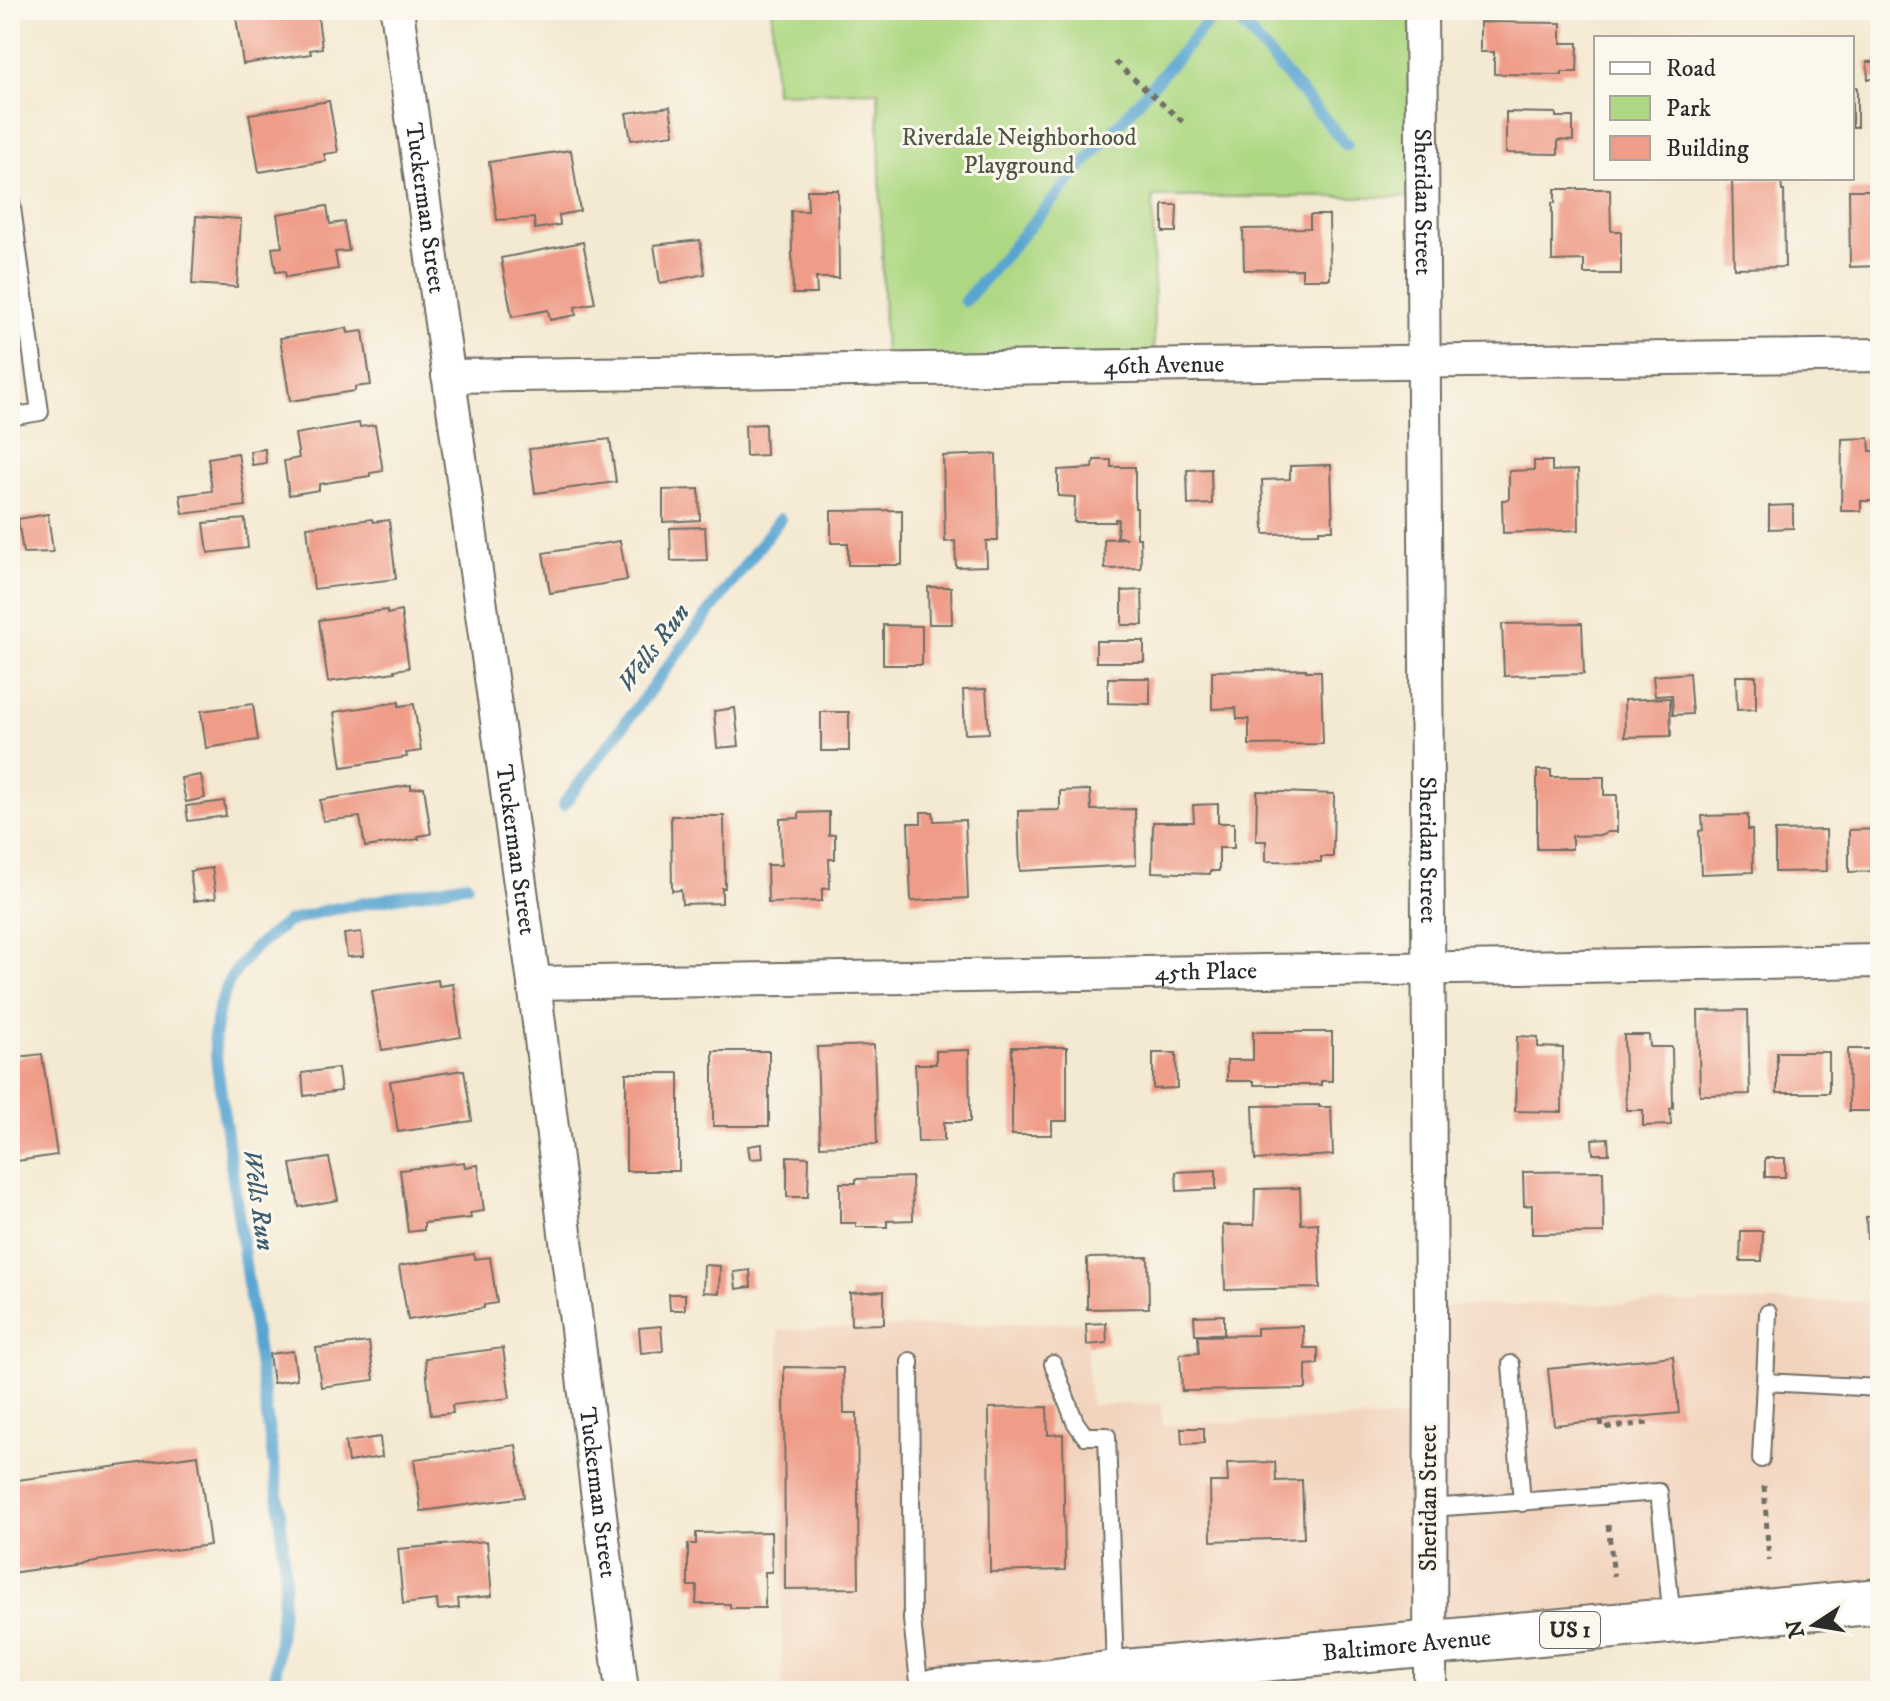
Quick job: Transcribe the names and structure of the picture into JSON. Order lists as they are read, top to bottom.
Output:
{
  "streets": {
    "main road": ["US 1", "Baltimore Avenue"],
    "street": [
      "Sheridan Street",
      "Tuckerman Street",
      "46th Avenue",
      "45th Place"
    ]
  },
  "crossings": [
    ["Sheridan Street", "46th Avenue"],
    ["Sheridan Street", "45th Place"],
    ["Sheridan Street", "Baltimore Avenue"],
    ["Tuckerman Street", "46th Avenue"],
    ["Tuckerman Street", "45th Place"]
  ],
  "water": ["Wells Run"],
  "parks": ["Riverdale Neighborhood Playground"],
  "legend": ["Road", "Park", "Building"],
  "north": "left"
}
